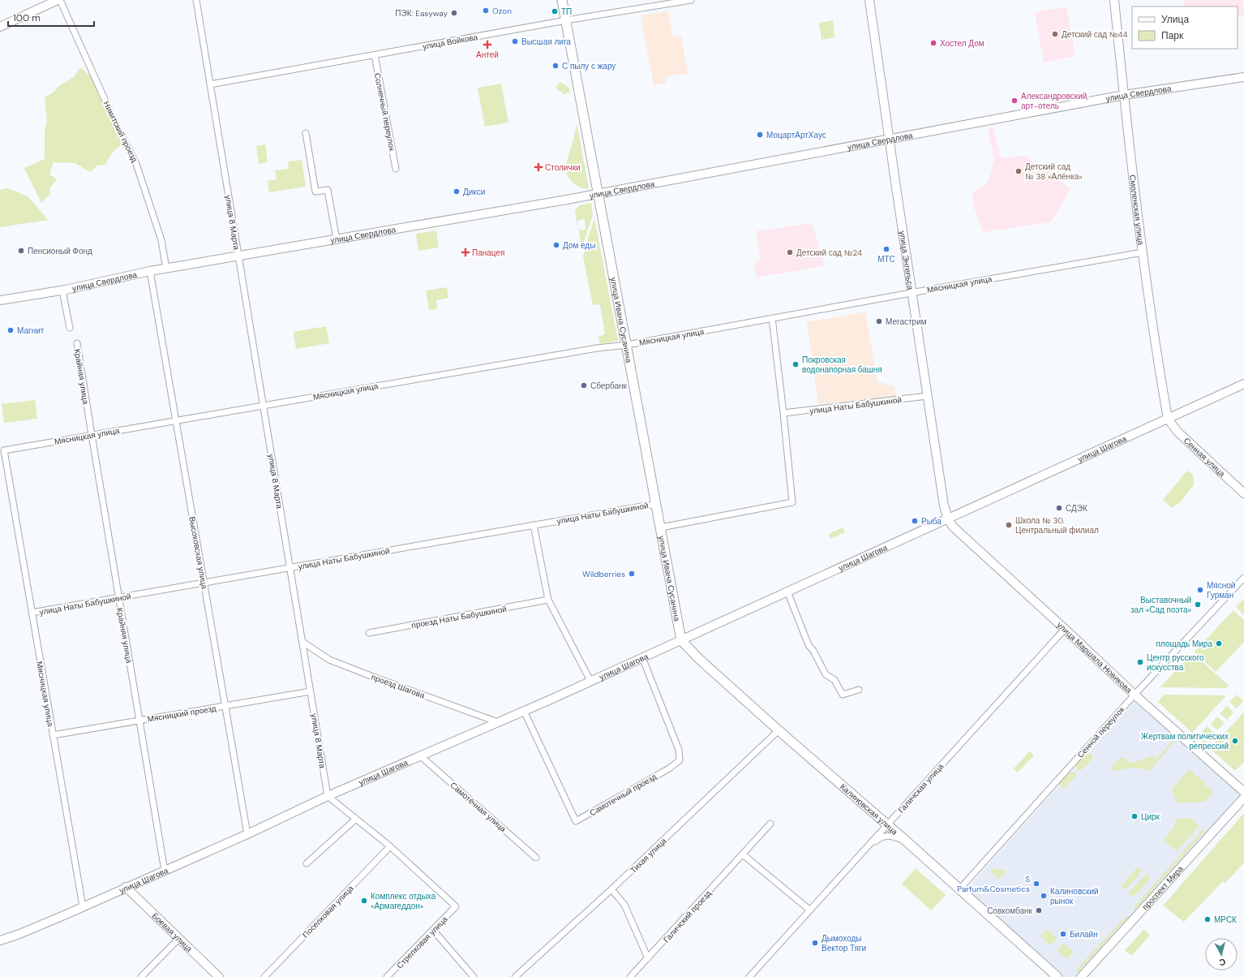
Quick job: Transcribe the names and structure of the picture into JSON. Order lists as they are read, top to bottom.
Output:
{
  "streets": {
    "main road": [
      "улица Свердлова",
      "Смоленская улица",
      "улица Энгельса",
      "улица Ивана Сусанина",
      "улица Шагова",
      "Сенная улица",
      "улица Маршала Новикова",
      "Калиновская улица",
      "проспект Мира",
      "Боевая улица"
    ],
    "street": [
      "улица Войкова",
      "Солнечный переулок",
      "Никитский проезд",
      "улица 8 Марта",
      "Мясницкая улица",
      "Крайняя улица",
      "улица Наты Бабушкиной",
      "Высоковская улица",
      "проезд Наты Бабушкиной",
      "проезд Шагова",
      "Мясницкий проезд",
      "Сенной переулок",
      "Галичская улица",
      "Самотечный проезд",
      "Самотёчная улица",
      "Тихая улица",
      "Поселковая улица",
      "Галичский проезд",
      "Стрелковая улица"
    ]
  },
  "crossings": [
    ["улица Войкова", "Солнечный переулок"],
    ["улица Войкова", "улица 8 Марта"],
    ["улица Войкова", "улица Ивана Сусанина"],
    ["улица Свердлова", "Никитский проезд"],
    ["улица Свердлова", "Смоленская улица"],
    ["улица Свердлова", "улица 8 Марта"],
    ["улица Свердлова", "улица Энгельса"],
    ["улица Свердлова", "улица Ивана Сусанина"],
    ["улица Свердлова", "Высоковская улица"],
    ["Смоленская улица", "Мясницкая улица"],
    ["Смоленская улица", "улица Шагова"],
    ["Смоленская улица", "Сенная улица"],
    ["улица 8 Марта", "Мясницкая улица"],
    ["улица 8 Марта", "улица Наты Бабушкиной"],
    ["улица 8 Марта", "улица Шагова"],
    ["улица 8 Марта", "проезд Шагова"],
    ["улица 8 Марта", "Мясницкий проезд"],
    ["улица Энгельса", "Мясницкая улица"],
    ["улица Энгельса", "улица Наты Бабушкиной"],
    ["улица Энгельса", "улица Шагова"],
    ["улица Энгельса", "улица Маршала Новикова"],
    ["Мясницкая улица", "улица Ивана Сусанина"],
    ["Мясницкая улица", "Крайняя улица"],
    ["Мясницкая улица", "улица Наты Бабушкиной"],
    ["Мясницкая улица", "улица Шагова"],
    ["Мясницкая улица", "Высоковская улица"],
    ["Мясницкая улица", "Мясницкий проезд"],
    ["улица Ивана Сусанина", "улица Наты Бабушкиной"],
    ["улица Ивана Сусанина", "улица Шагова"],
    ["улица Ивана Сусанина", "Калиновская улица"],
    ["Крайняя улица", "улица Наты Бабушкиной"],
    ["Крайняя улица", "улица Шагова"],
    ["Крайняя улица", "Мясницкий проезд"],
    ["улица Наты Бабушкиной", "Высоковская улица"],
    ["улица Шагова", "Сенная улица"],
    ["улица Шагова", "Высоковская улица"],
    ["улица Шагова", "улица Маршала Новикова"],
    ["улица Шагова", "проезд Шагова"],
    ["улица Шагова", "Самотечный проезд"],
    ["улица Шагова", "Самотёчная улица"],
    ["улица Шагова", "Калиновская улица"],
    ["улица Шагова", "Боевая улица"],
    ["Высоковская улица", "Мясницкий проезд"],
    ["улица Маршала Новикова", "Сенной переулок"],
    ["улица Маршала Новикова", "Галичская улица"],
    ["Сенной переулок", "Калиновская улица"],
    ["Галичская улица", "Калиновская улица"],
    ["Калиновская улица", "Тихая улица"],
    ["Поселковая улица", "Стрелковая улица"]
  ],
  "places": {
    "other": [
      "Ozon",
      "ТП",
      "ПЭК: Easyway",
      "Детский сад №44",
      "Высшая лига",
      "Хостел Дом",
      "С пылу с жару",
      "Александровский, арт-отель",
      "МоцартАртХаус",
      "Детский сад № 38 «Алёнка»",
      "Дикси",
      "Дом еды",
      "МТС",
      "Пенсионый Фонд",
      "Детский сад №24",
      "Мегастрим",
      "Магнит",
      "Покровская водонапорная башня",
      "Сбербанк",
      "СДЭК",
      "Рыба",
      "Школа № 30. Центральный филиал",
      "Wildberries",
      "Мясной Гурман",
      "Выставочный зал «Сад поэта»",
      "площадь Мира",
      "Центр русского искусства",
      "Жертвам политических репрессий",
      "Цирк",
      "S Parfum&Cosmetics",
      "Калиновский рынок",
      "Комплекс отдыха «Армагеддон»",
      "Совкомбанк",
      "МРСК",
      "Билайн",
      "Дымоходы Вектор Тяги"
    ],
    "health": ["Антей", "Столички", "Панацея"]
  },
  "legend": ["Улица", "Парк"],
  "scale_bar": "100 m",
  "north": "bottom"
}
